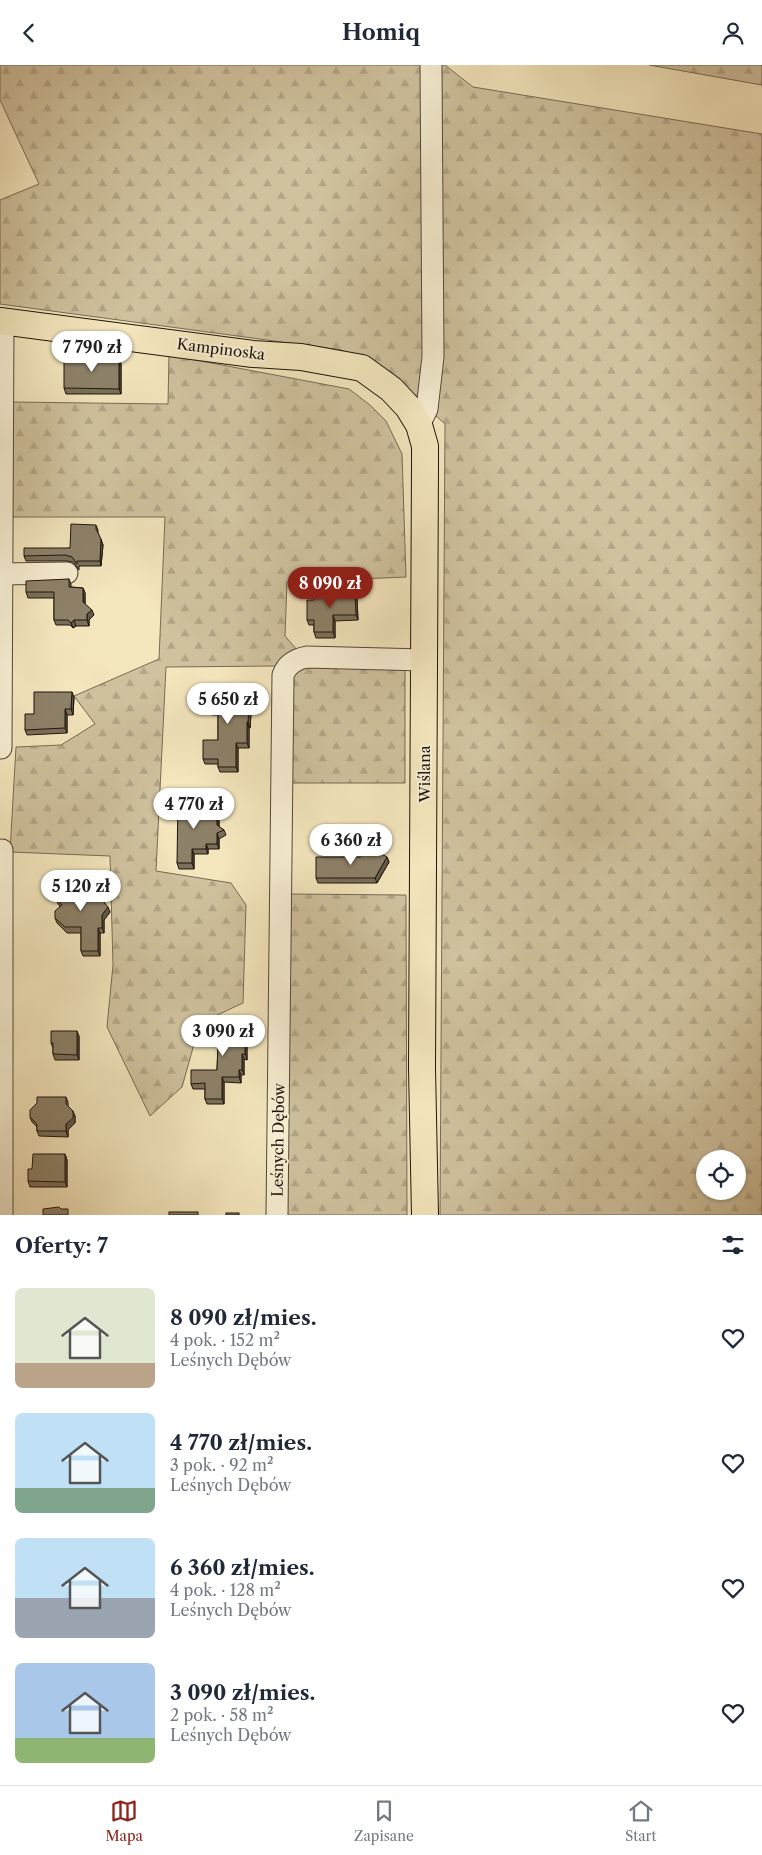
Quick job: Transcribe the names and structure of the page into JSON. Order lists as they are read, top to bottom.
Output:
{
  "streets": {
    "main road": ["Kampinoska", "Wiślana"],
    "street": ["Leśnych Dębów"]
  },
  "crossings": [
    ["Kampinoska", "Wiślana"],
    ["Wiślana", "Leśnych Dębów"]
  ],
  "page": {
    "header": "Homiq",
    "price": [
      "7 790 zł",
      "8 090 zł",
      "5 650 zł",
      "4 770 zł",
      "6 360 zł",
      "5 120 zł",
      "3 090 zł"
    ],
    "heading": "Oferty: 7",
    "list": [
      {
        "name": "8 090 zł/mies.",
        "note": "4 pok. · 152 m² · Leśnych Dębów"
      },
      {
        "name": "4 770 zł/mies.",
        "note": "3 pok. · 92 m² · Leśnych Dębów"
      },
      {
        "name": "6 360 zł/mies.",
        "note": "4 pok. · 128 m² · Leśnych Dębów"
      },
      {
        "name": "3 090 zł/mies.",
        "note": "2 pok. · 58 m² · Leśnych Dębów"
      }
    ],
    "tabs": ["Mapa", "Zapisane", "Start"]
  }
}
